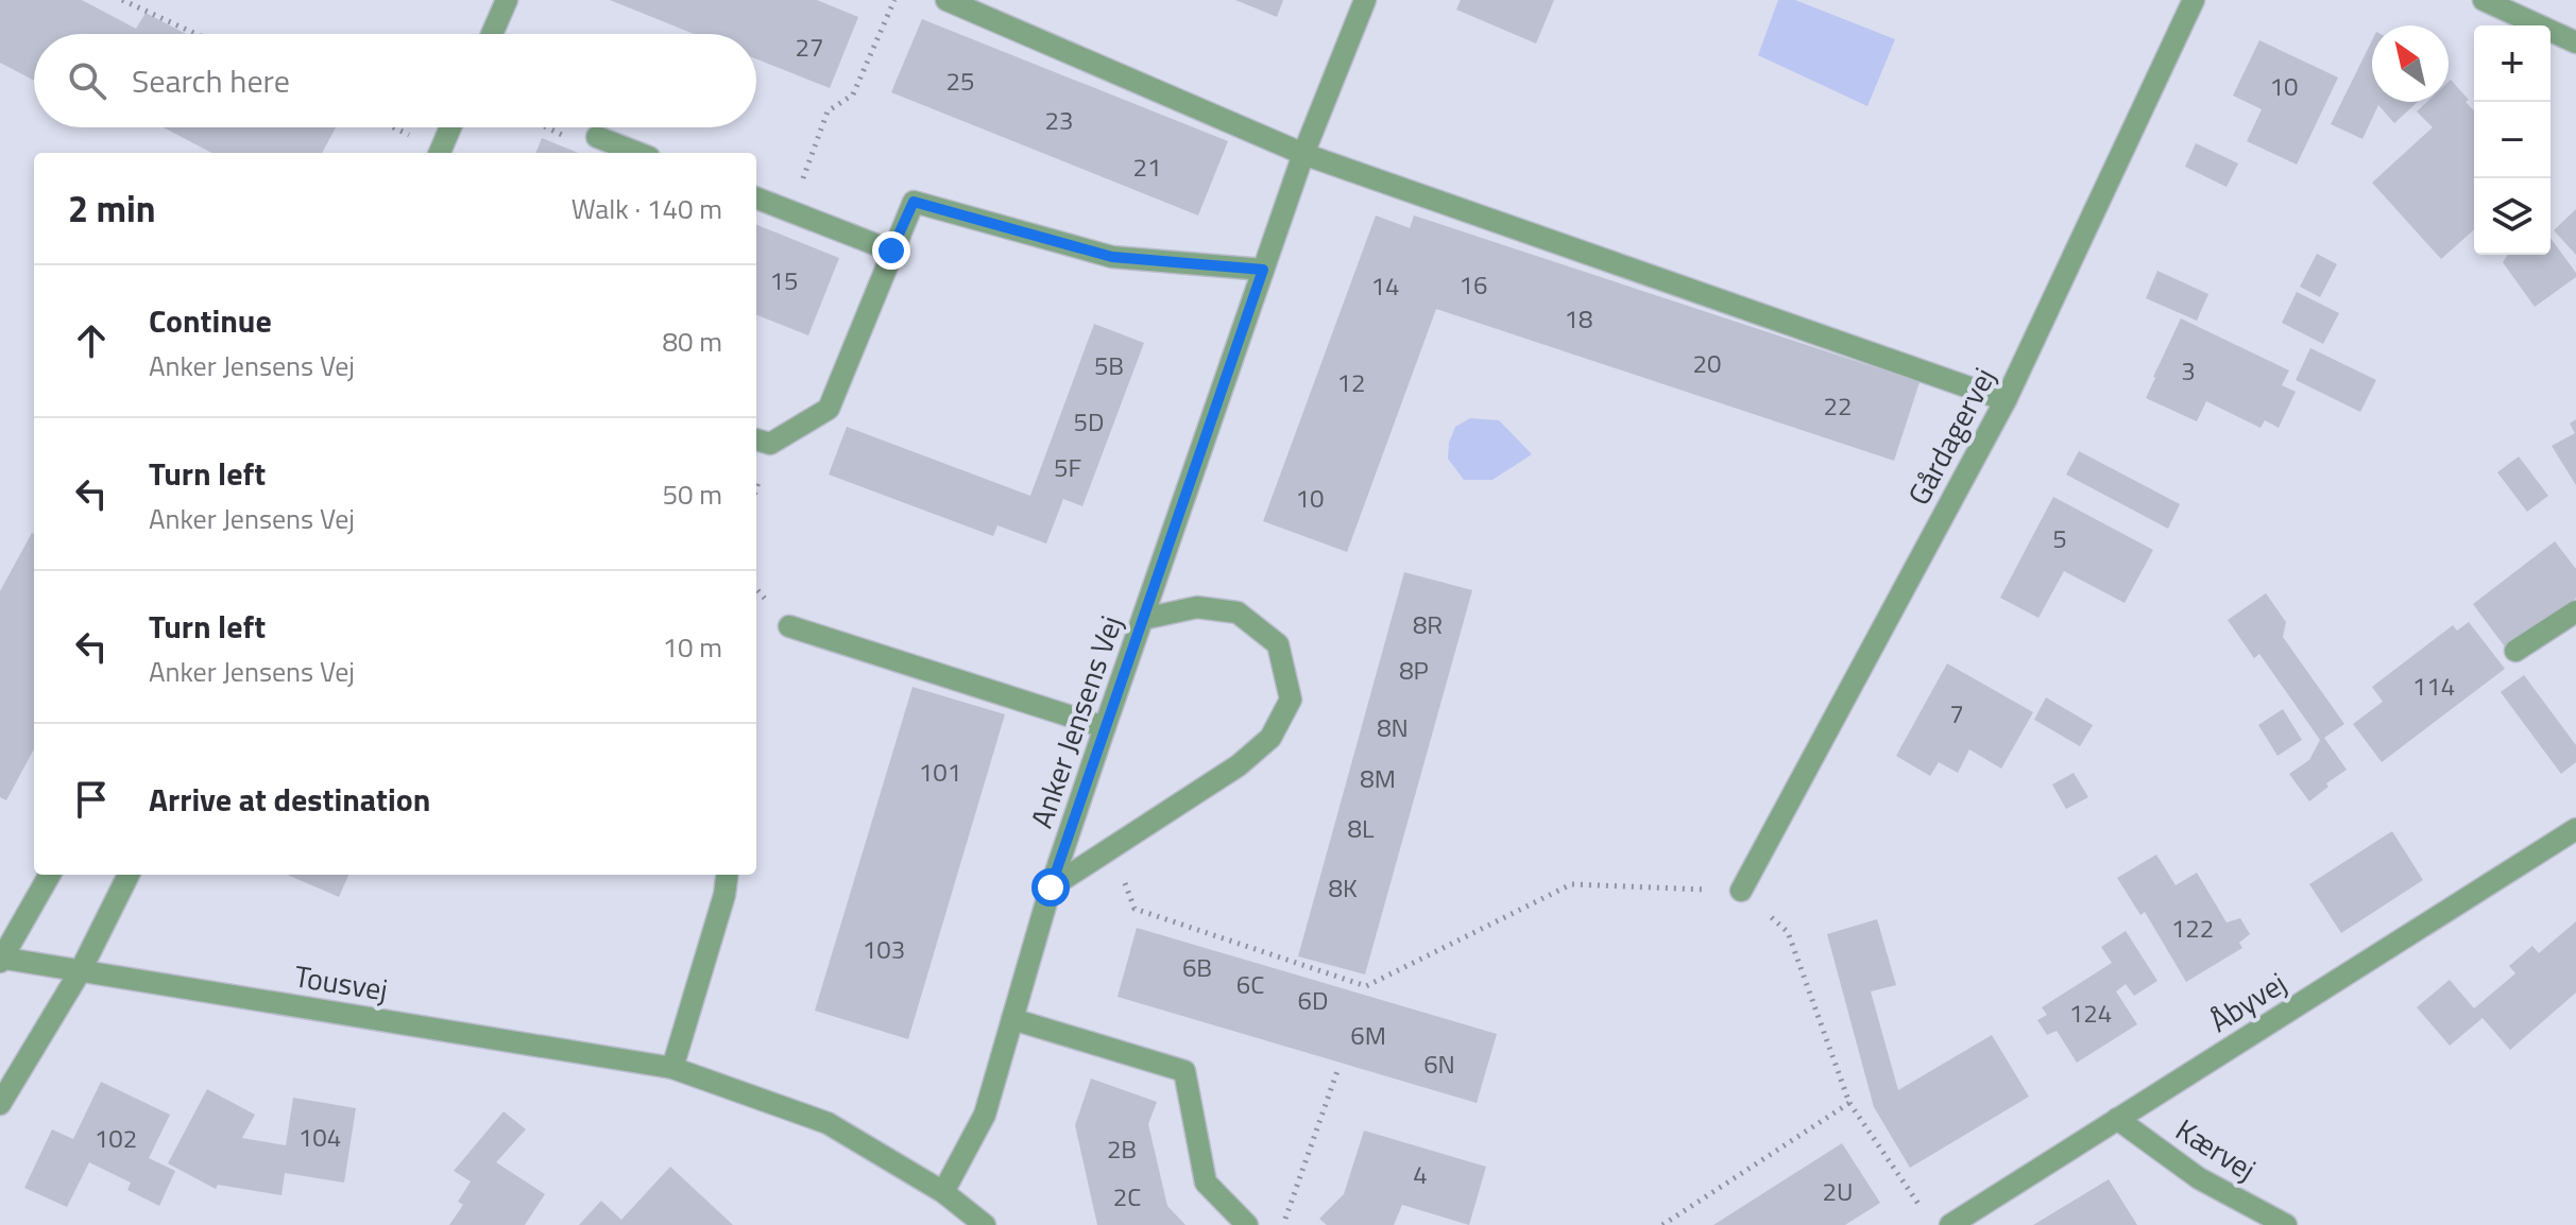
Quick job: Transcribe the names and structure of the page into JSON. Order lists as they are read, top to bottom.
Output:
{
  "streets": {
    "street": [
      "Gårdagervej",
      "Anker Jensens Vej",
      "Tousvej",
      "Åbyvej",
      "Kærvej"
    ]
  },
  "crossings": [
    ["Anker Jensens Vej", "Tousvej"],
    ["Åbyvej", "Kærvej"]
  ],
  "house_numbers": [
    "27",
    "25",
    "10",
    "23",
    "21",
    "15",
    "16",
    "14",
    "18",
    "20",
    "5B",
    "3",
    "12",
    "22",
    "5D",
    "5F",
    "10",
    "5",
    "8R",
    "8P",
    "114",
    "7",
    "8N",
    "101",
    "8M",
    "8L",
    "8K",
    "122",
    "103",
    "6B",
    "6C",
    "6D",
    "124",
    "6M",
    "6N",
    "104",
    "102",
    "2B",
    "4",
    "2U",
    "2C"
  ],
  "north": "top left",
  "page": {
    "map_buttons": ["+", "−"],
    "search": "Search here",
    "heading": ["2 min", "Walk · 140 m"],
    "list": [
      ["Continue", "Anker Jensens Vej", "80 m"],
      ["Turn left", "Anker Jensens Vej", "50 m"],
      ["Turn left", "Anker Jensens Vej", "10 m"],
      "Arrive at destination"
    ]
  }
}
